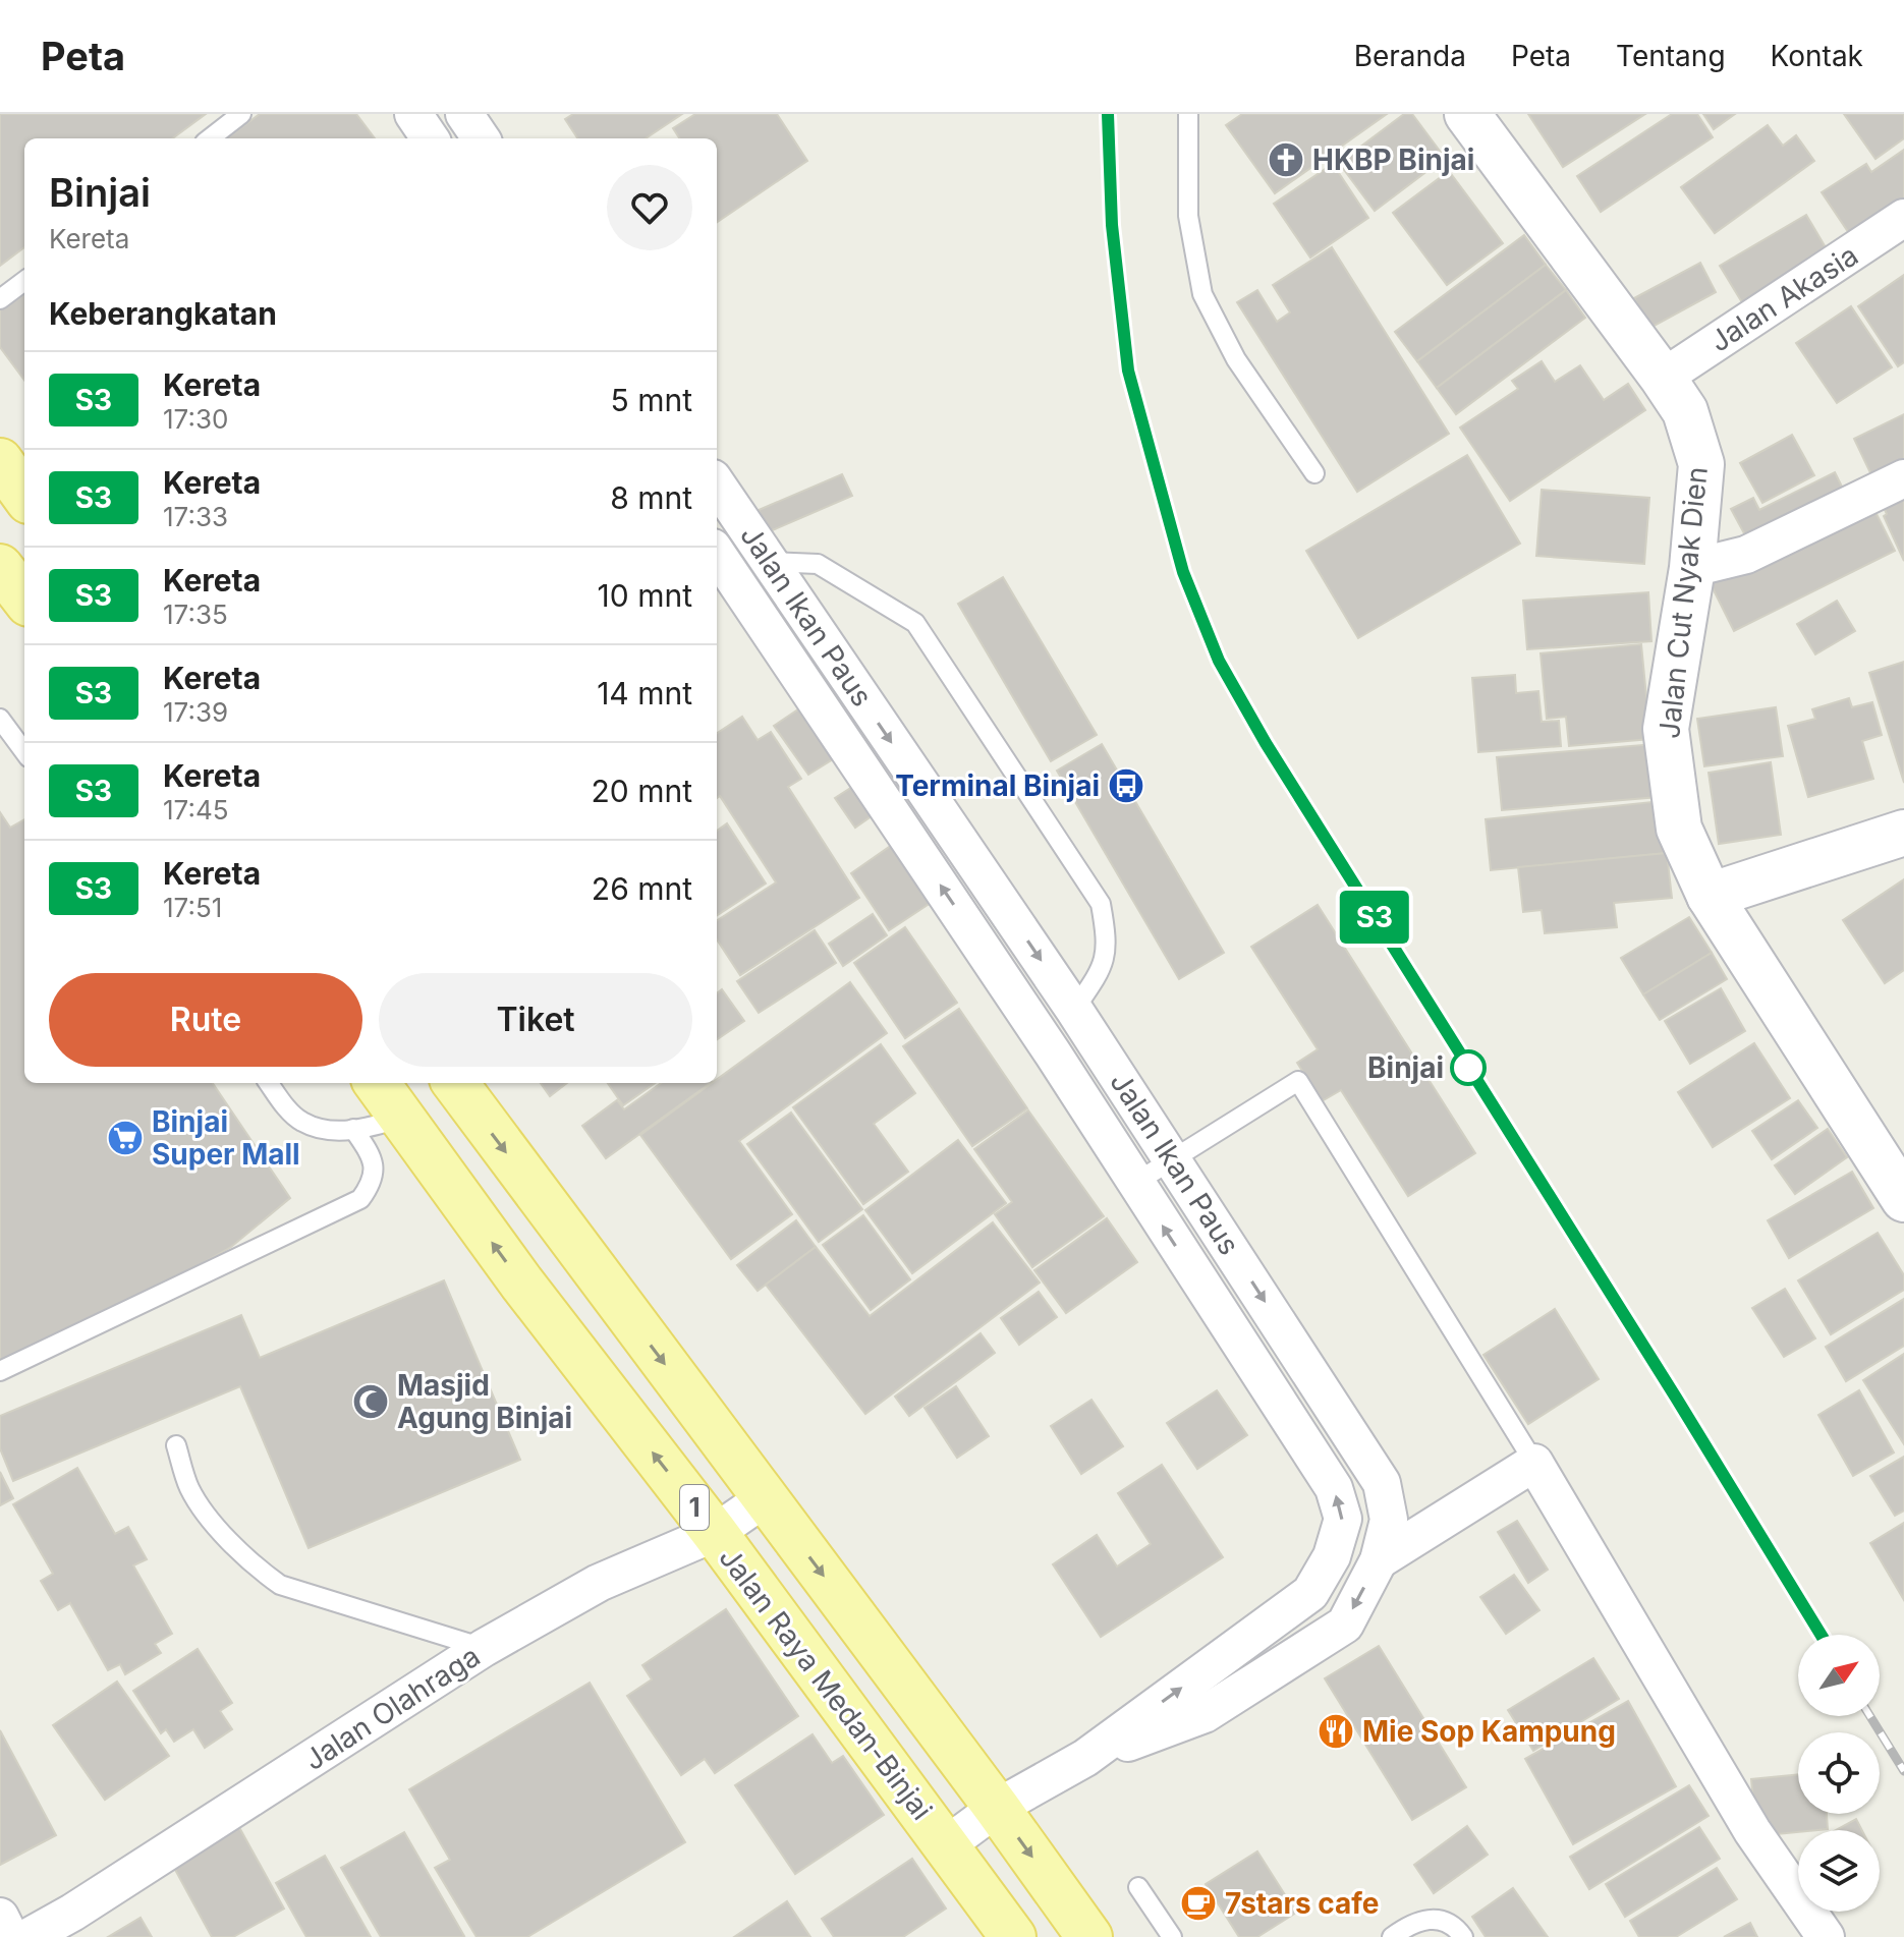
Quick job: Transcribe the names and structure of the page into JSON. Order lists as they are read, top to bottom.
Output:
{
  "streets": {
    "main road": ["1", "Jalan Raya Medan-Binjai"],
    "street": [
      "Jalan Akasia",
      "Jalan Cut Nyak Dien",
      "Jalan Ikan Paus",
      "Jalan Olahraga"
    ]
  },
  "crossings": [
    ["Jalan Akasia", "Jalan Cut Nyak Dien"],
    ["Jalan Ikan Paus", "1"],
    ["Jalan Ikan Paus", "Jalan Raya Medan-Binjai"],
    ["1", "Jalan Olahraga"],
    ["Jalan Raya Medan-Binjai", "Jalan Olahraga"]
  ],
  "places": {
    "church": ["HKBP Binjai"],
    "bus stop": ["Terminal Binjai"],
    "other": ["Binjai"],
    "supermarket": ["Binjai Super Mall"],
    "mosque": ["Masjid Agung Binjai"],
    "restaurant": ["Mie Sop Kampung"],
    "cafe": ["7stars cafe"]
  },
  "north": "top right",
  "page": {
    "header": "Peta",
    "nav": [
      "Beranda",
      "Peta",
      "Tentang",
      "Kontak"
    ],
    "on_map": "S3",
    "heading": [
      ["Binjai", "Kereta"],
      "Keberangkatan"
    ],
    "list": [
      {
        "mark": "S3",
        "name": "Kereta",
        "note": "17:30",
        "value": "5 mnt"
      },
      {
        "mark": "S3",
        "name": "Kereta",
        "note": "17:33",
        "value": "8 mnt"
      },
      {
        "mark": "S3",
        "name": "Kereta",
        "note": "17:35",
        "value": "10 mnt"
      },
      {
        "mark": "S3",
        "name": "Kereta",
        "note": "17:39",
        "value": "14 mnt"
      },
      {
        "mark": "S3",
        "name": "Kereta",
        "note": "17:45",
        "value": "20 mnt"
      },
      {
        "mark": "S3",
        "name": "Kereta",
        "note": "17:51",
        "value": "26 mnt"
      }
    ],
    "buttons": ["Rute", "Tiket"]
  }
}
